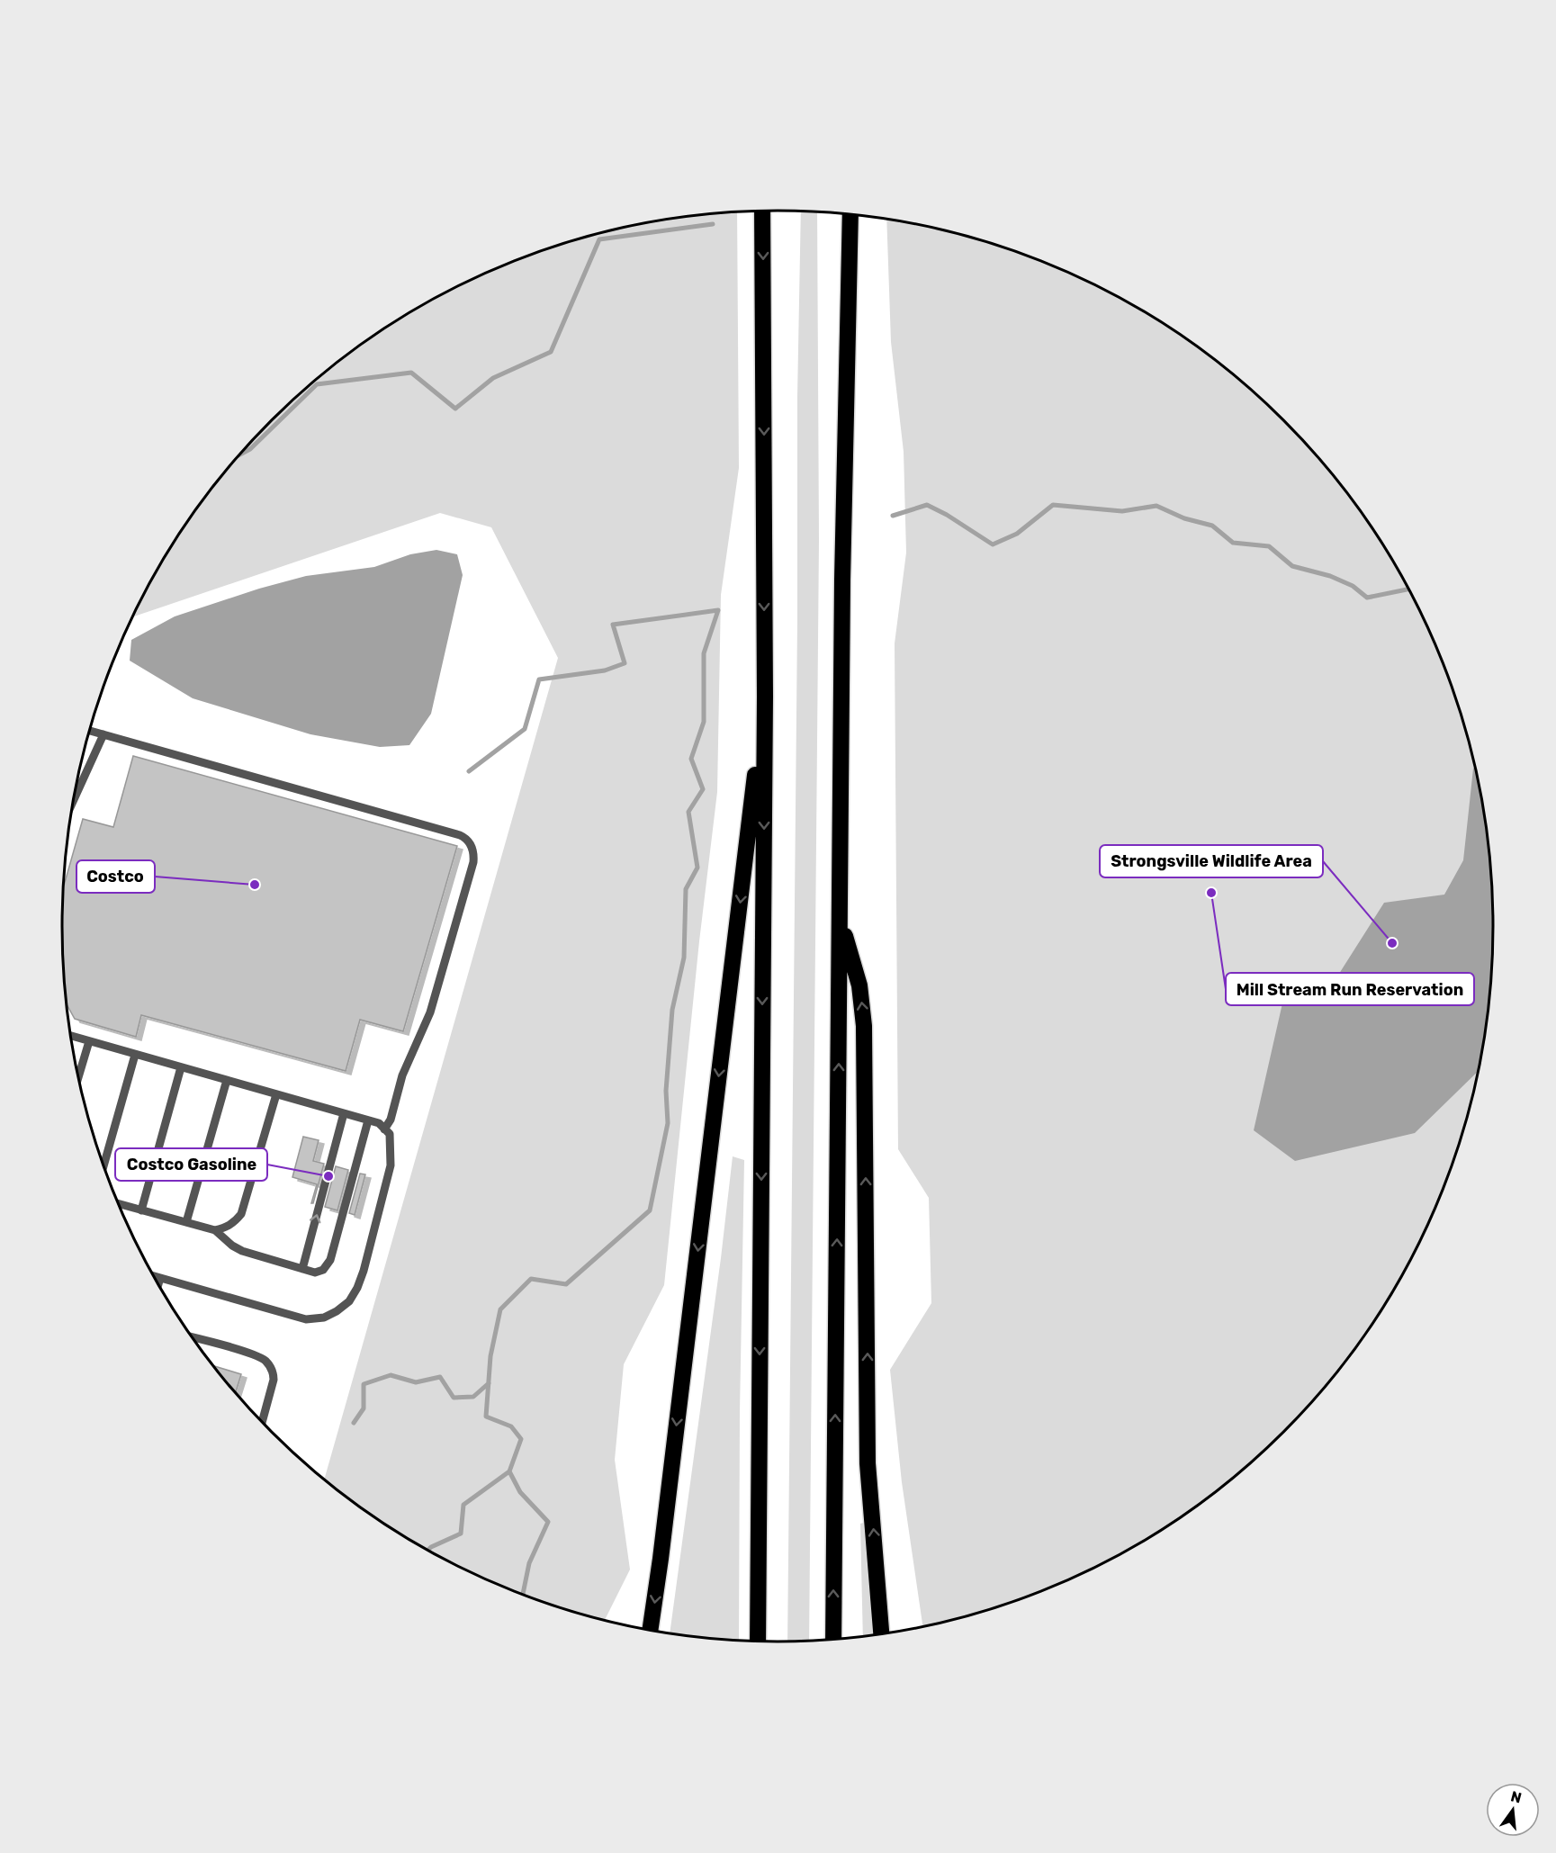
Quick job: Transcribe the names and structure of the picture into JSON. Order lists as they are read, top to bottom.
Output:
{
  "places": [
    "Costco",
    "Mill Stream Run Reservation",
    "Strongsville Wildlife Area",
    "Costco Gasoline"
  ],
  "north": "top"
}
